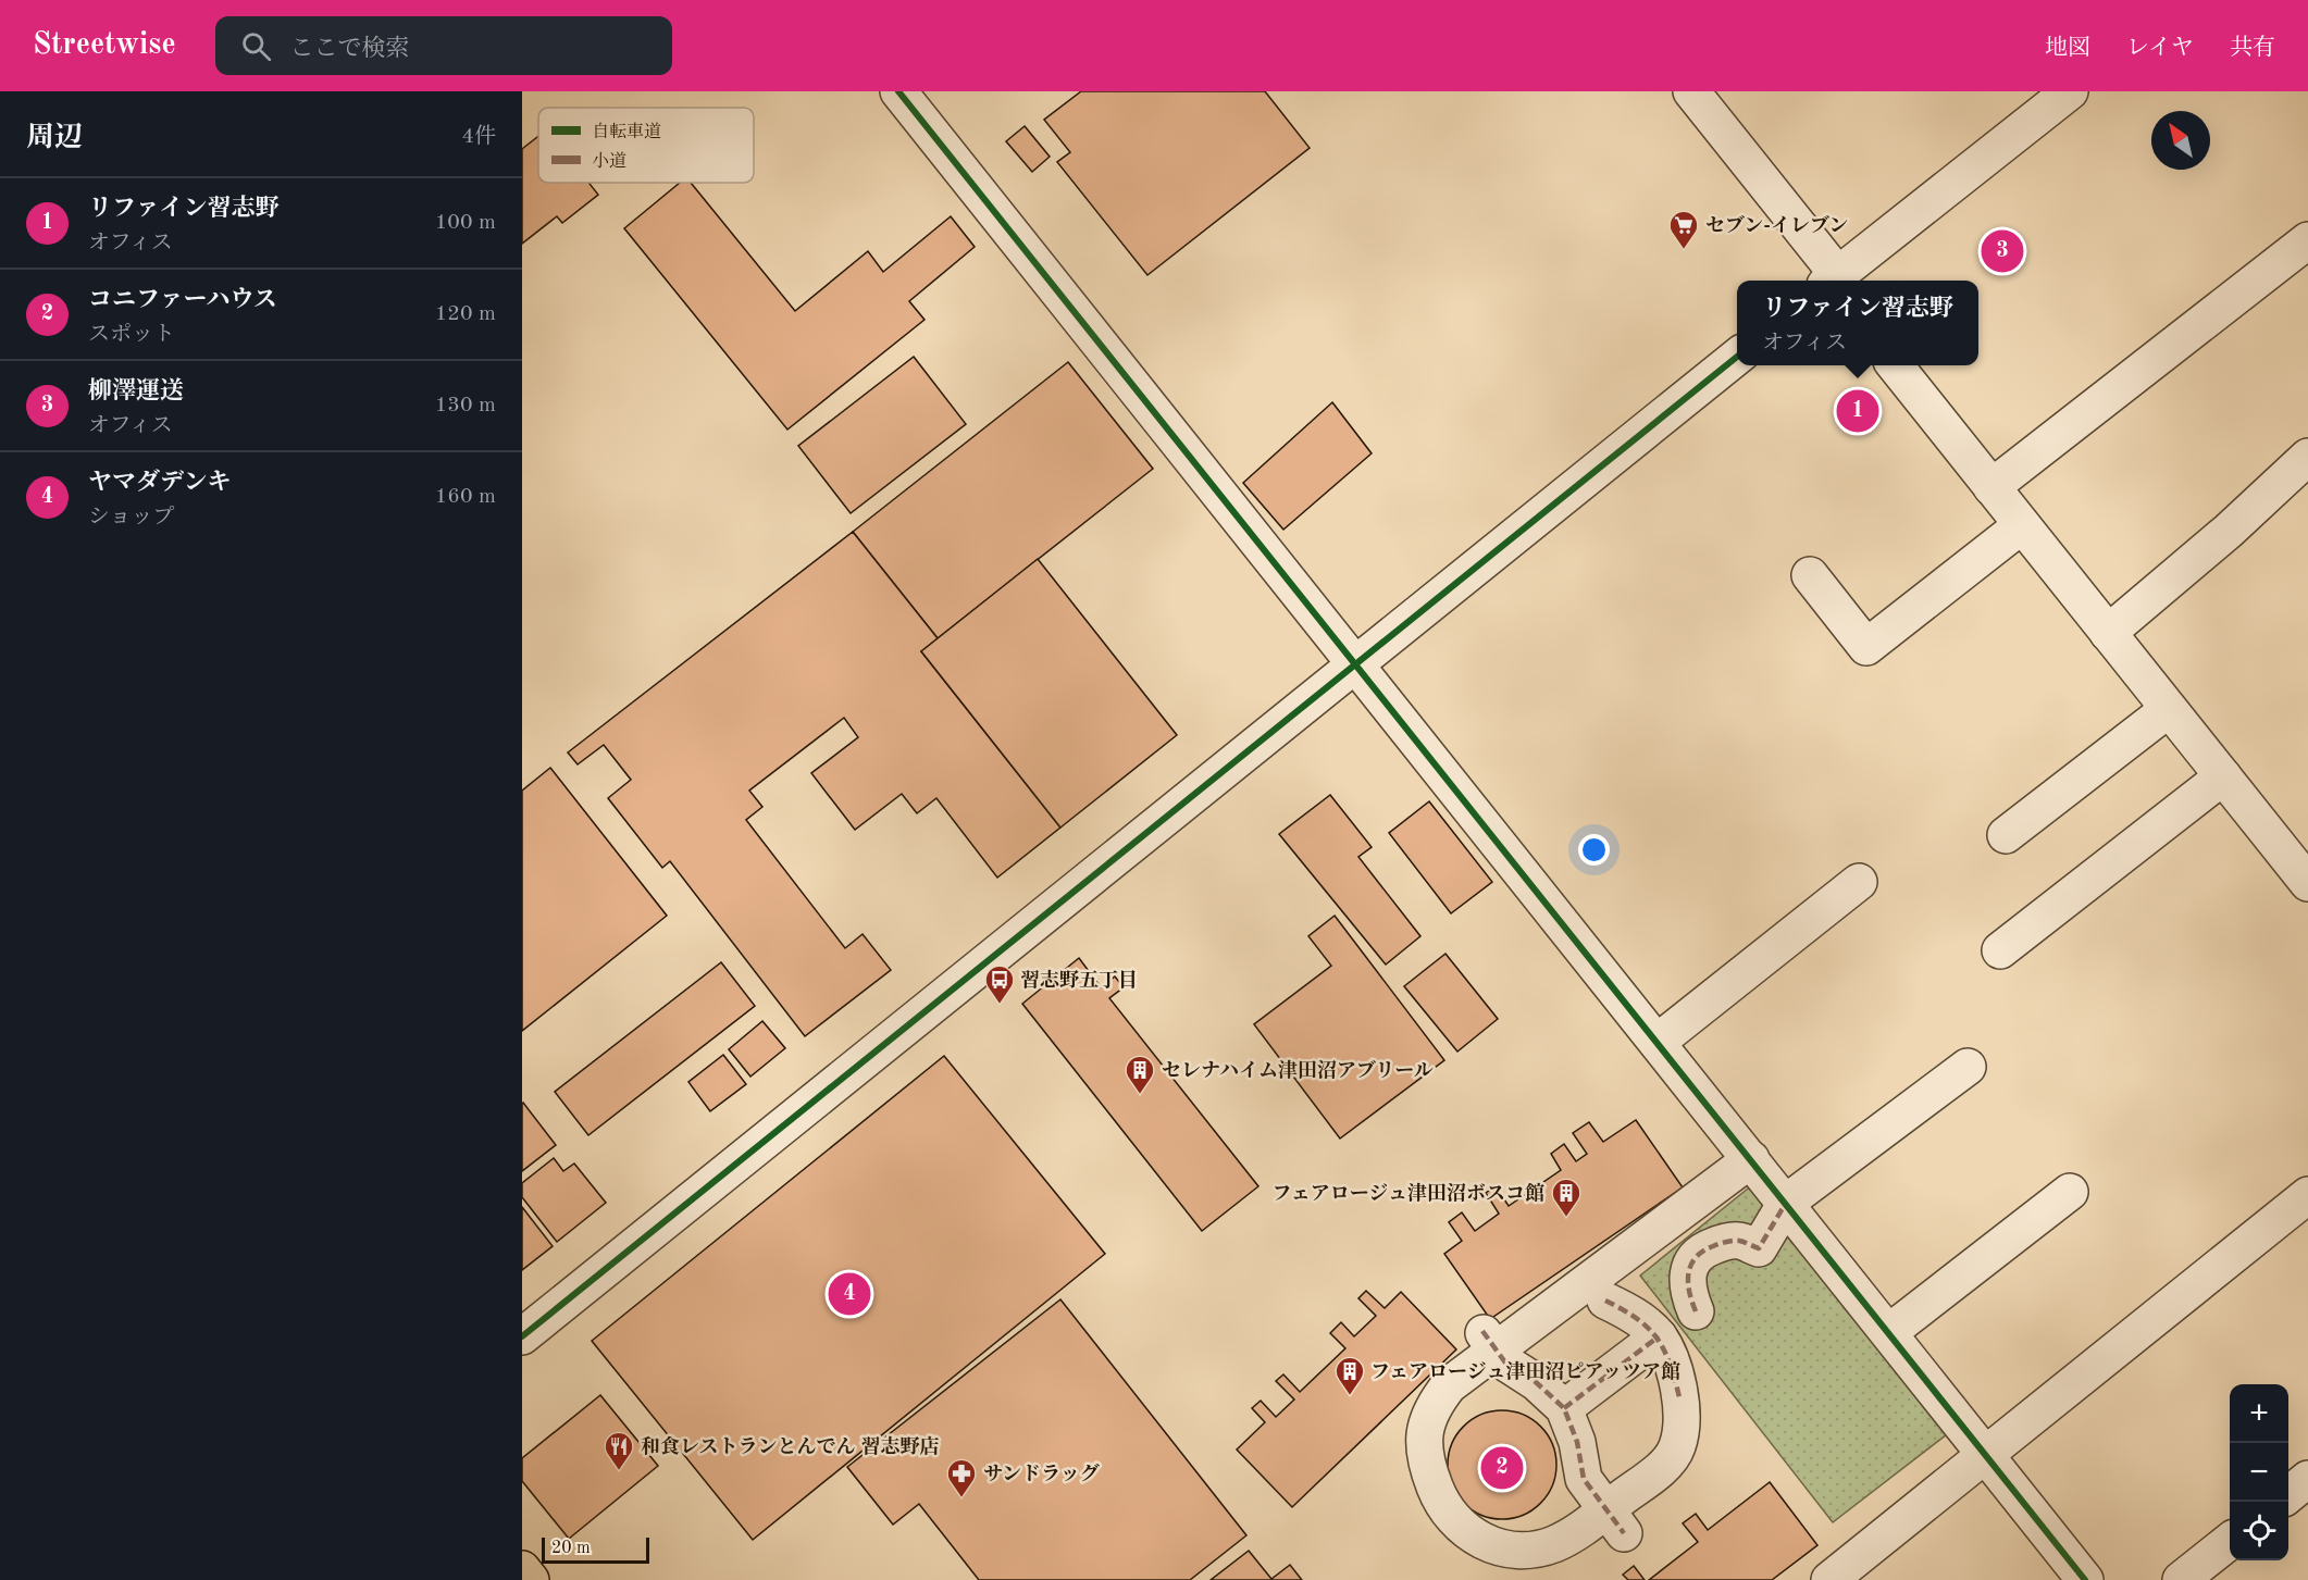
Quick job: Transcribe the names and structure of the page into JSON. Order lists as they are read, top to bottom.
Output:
{
  "places": {
    "supermarket": ["セブン-イレブン"],
    "bus stop": ["習志野五丁目"],
    "building": ["セレナハイム津田沼アブリール", "フェアロージュ津田沼ボスコ館", "フェアロージュ津田沼ピアッツア館"],
    "restaurant": ["和食レストランとんでん 習志野店"],
    "pharmacy": ["サンドラッグ"]
  },
  "legend": ["自転車道", "小道"],
  "scale_bar": "20 m",
  "north": "top left",
  "page": {
    "header": "Streetwise",
    "search": "ここで検索",
    "nav": ["地図", "レイヤ", "共有"],
    "heading": ["周辺", "4件"],
    "list": [
      {
        "mark": "1",
        "name": "リファイン習志野",
        "note": "オフィス",
        "value": "100 m"
      },
      {
        "mark": "2",
        "name": "コニファーハウス",
        "note": "スポット",
        "value": "120 m"
      },
      {
        "mark": "3",
        "name": "柳澤運送",
        "note": "オフィス",
        "value": "130 m"
      },
      {
        "mark": "4",
        "name": "ヤマダデンキ",
        "note": "ショップ",
        "value": "160 m"
      }
    ],
    "pins": [
      "3",
      "1",
      "4",
      "2"
    ],
    "popup": ["リファイン習志野", "オフィス"],
    "map_buttons": ["+", "−"],
    "scale": "20 m"
  }
}
